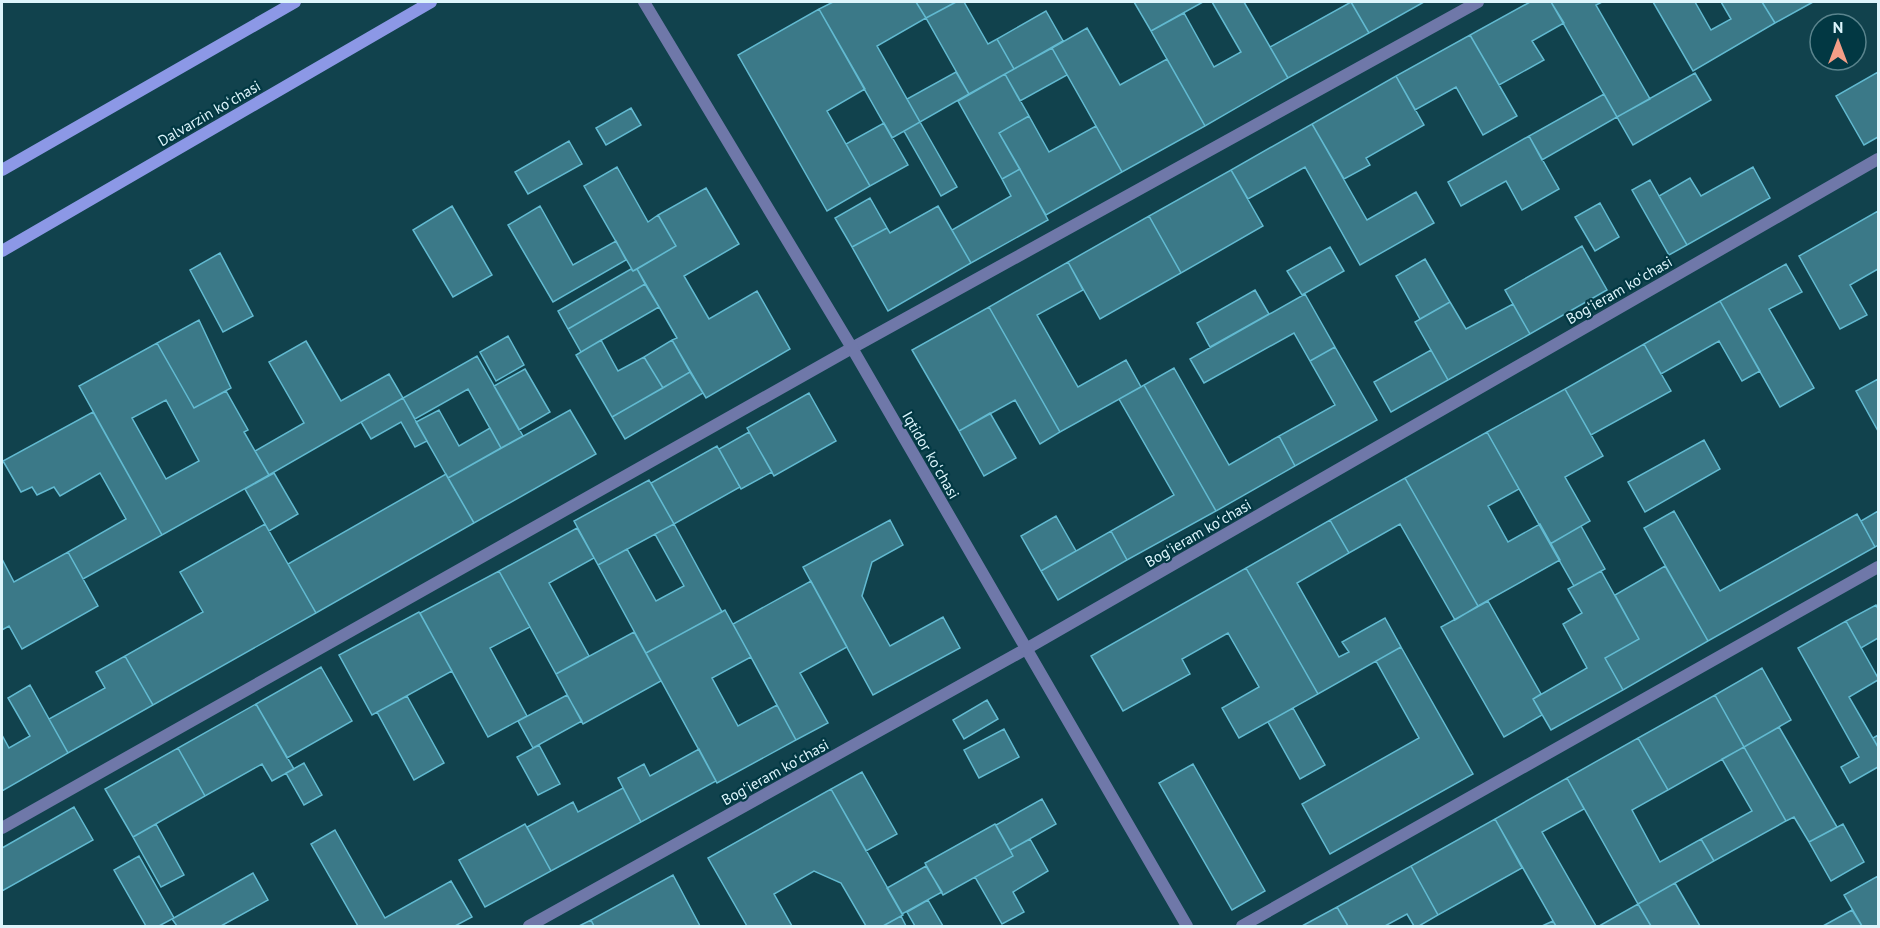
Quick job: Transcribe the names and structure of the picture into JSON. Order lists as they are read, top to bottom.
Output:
{
  "streets": {
    "main road": ["Dalvarzin koʻchasi"],
    "street": ["Bogʻieram koʻchasi", "Iqtidor koʻchasi"]
  },
  "crossings": [
    ["Bogʻieram koʻchasi", "Iqtidor koʻchasi"]
  ],
  "north": "top"
}
